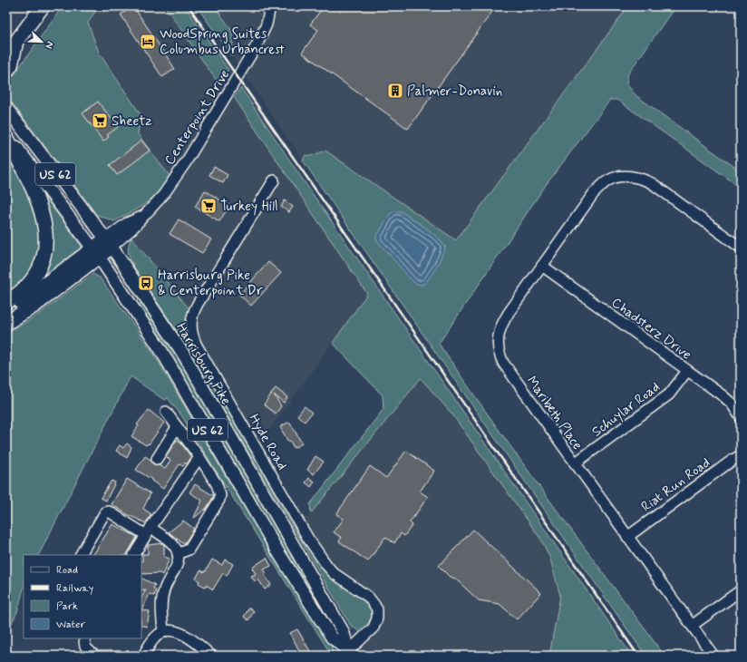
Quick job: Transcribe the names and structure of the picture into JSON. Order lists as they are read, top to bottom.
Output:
{
  "streets": {
    "main road": ["US 62", "Harrisburg Pike"],
    "street": [
      "Centerpoint Drive",
      "Chadsterz Drive",
      "Schuylar Road",
      "Maribeth Place",
      "Hyde Road",
      "Riat Run Road"
    ]
  },
  "crossings": [
    ["Centerpoint Drive", "Harrisburg Pike"],
    ["US 62", "Harrisburg Pike"],
    ["US 62", "Hyde Road"],
    ["Chadsterz Drive", "Schuylar Road"],
    ["Chadsterz Drive", "Maribeth Place"],
    ["Harrisburg Pike", "Hyde Road"],
    ["Schuylar Road", "Maribeth Place"],
    ["Maribeth Place", "Riat Run Road"]
  ],
  "places": {
    "hotel": ["WoodSpring Suites Columbus Urbancrest"],
    "building": ["Palmer-Donavin"],
    "supermarket": ["Sheetz", "Turkey Hill"],
    "bus stop": ["Harrisburg Pike & Centerpoint Dr"]
  },
  "legend": [
    "Road",
    "Railway",
    "Park",
    "Water"
  ],
  "north": "bottom right"
}
